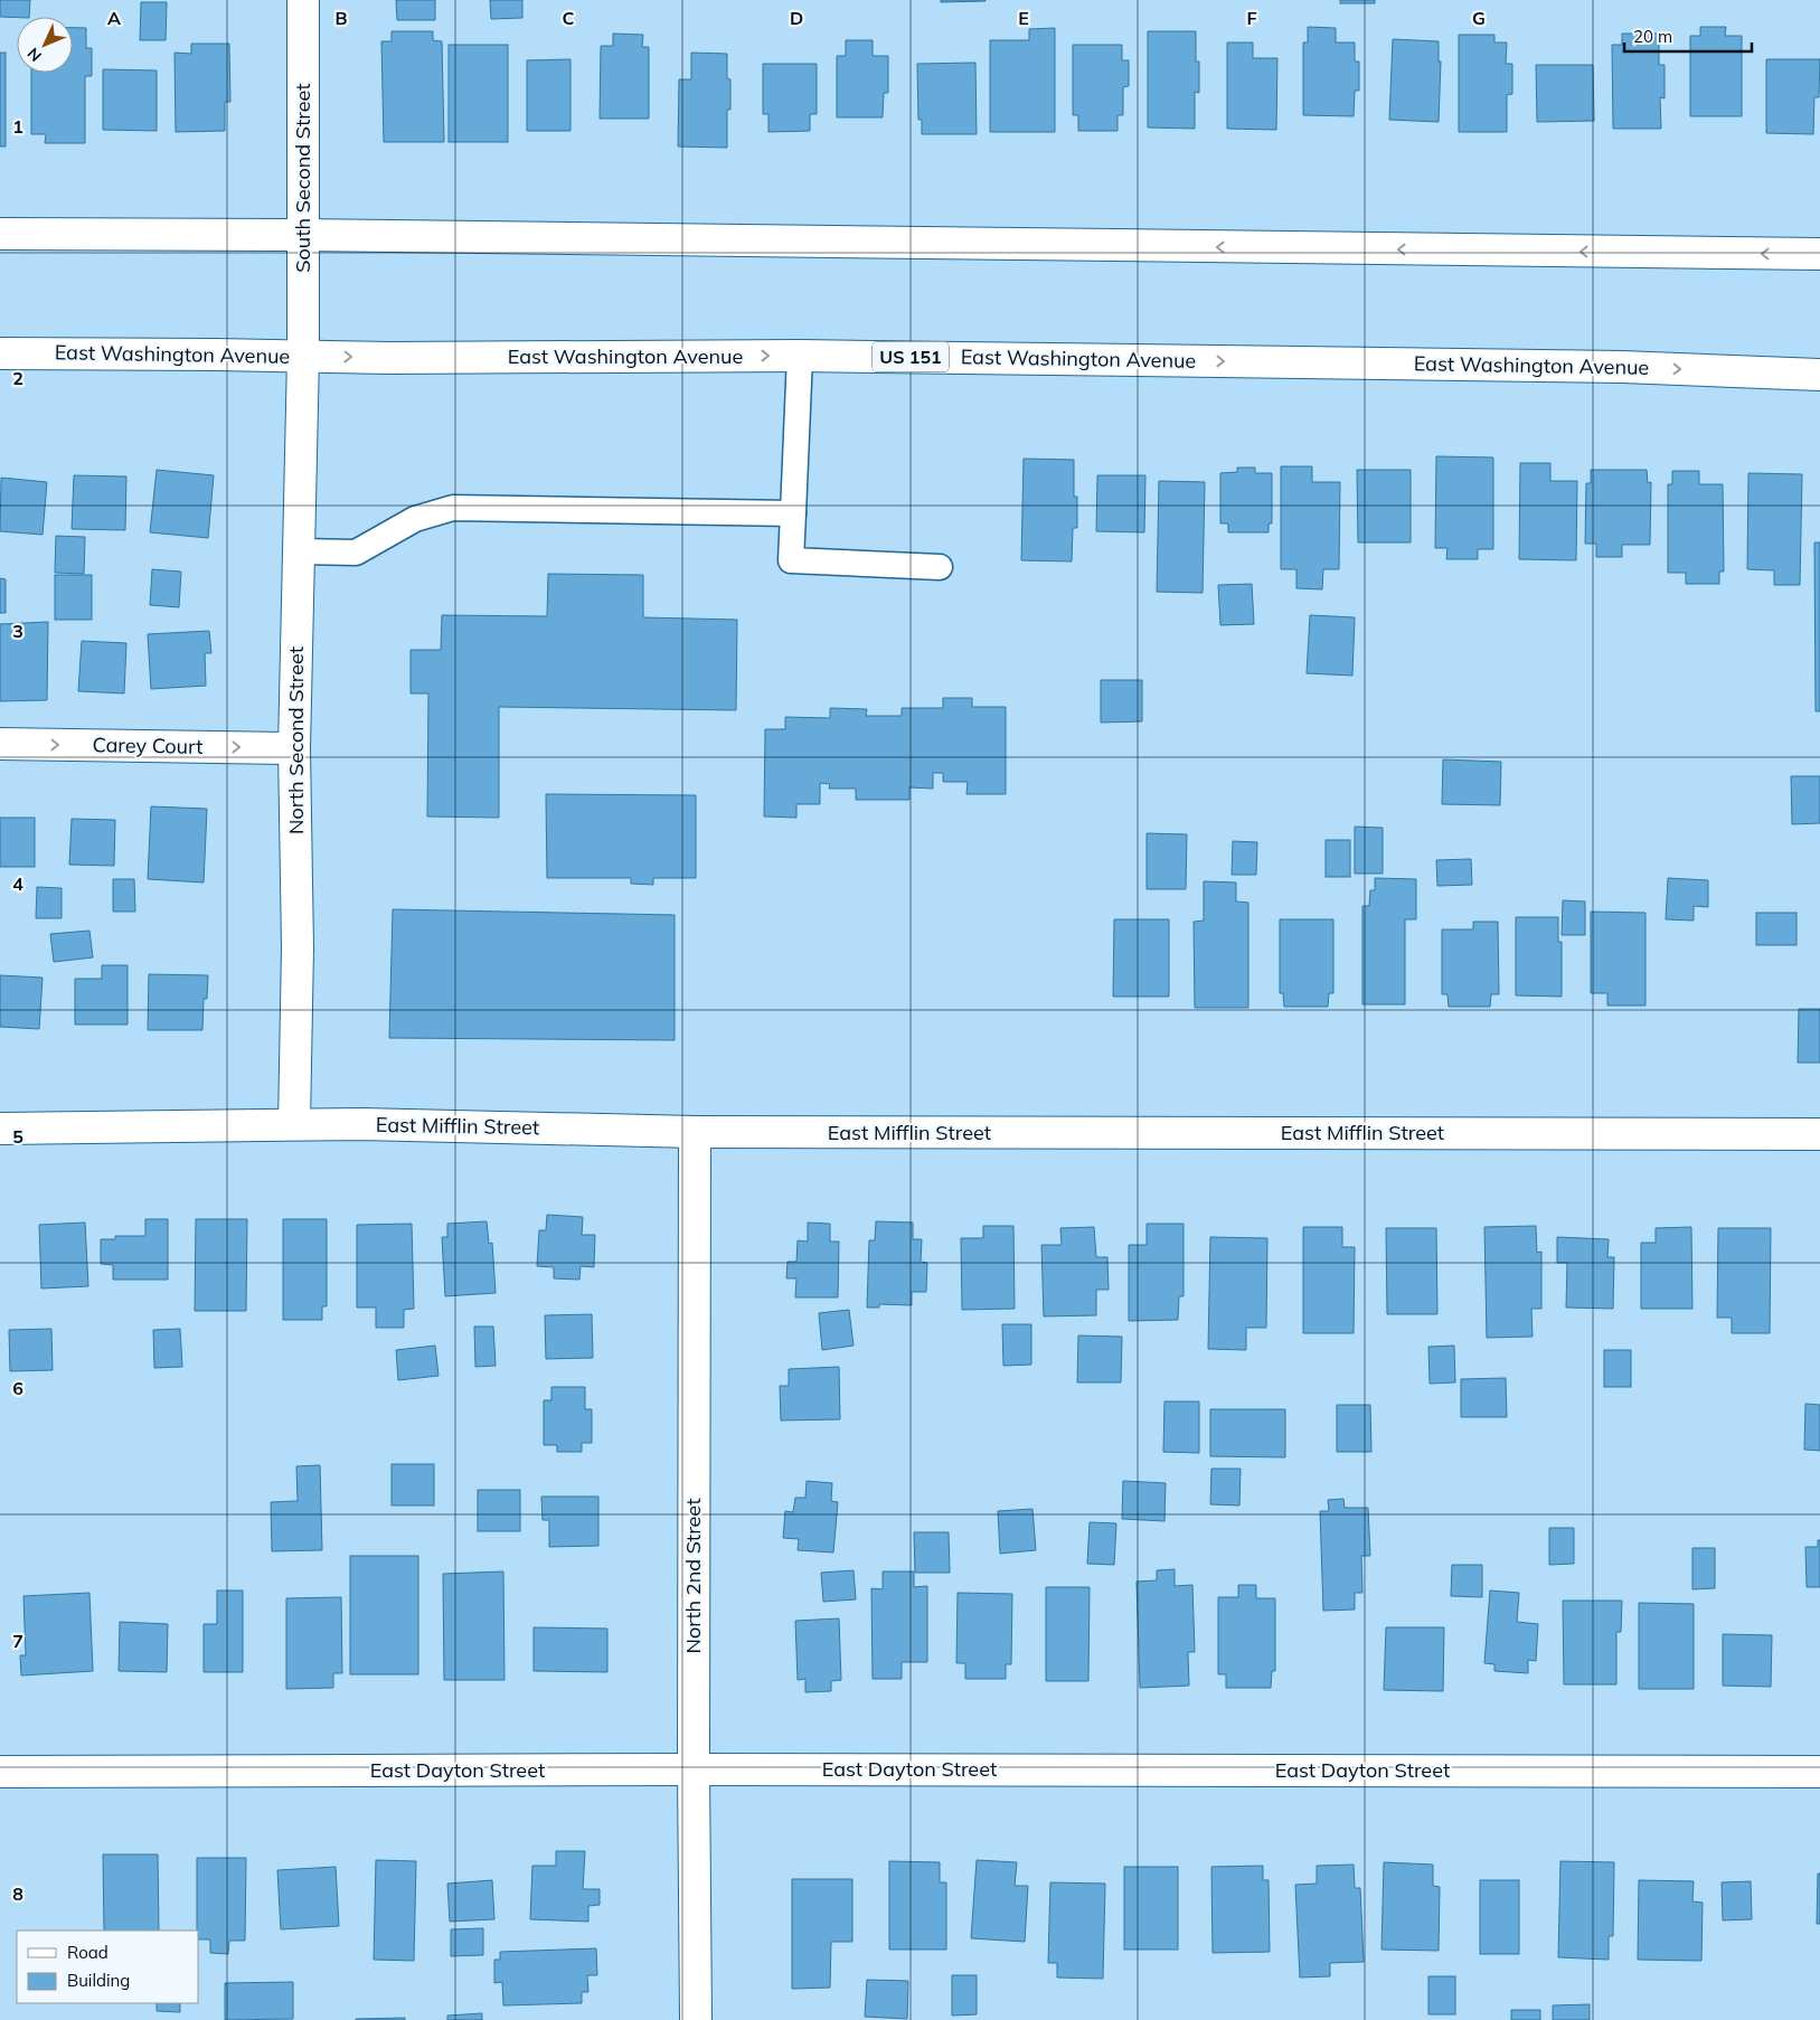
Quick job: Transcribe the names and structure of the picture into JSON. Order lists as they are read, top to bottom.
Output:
{
  "streets": {
    "street": [
      "South Second Street",
      "East Washington Avenue",
      "US 151",
      "North Second Street",
      "Carey Court",
      "East Mifflin Street",
      "North 2nd Street",
      "East Dayton Street"
    ]
  },
  "crossings": [
    ["South Second Street", "East Washington Avenue"],
    ["South Second Street", "North Second Street"],
    ["East Washington Avenue", "North Second Street"],
    ["North Second Street", "Carey Court"],
    ["North Second Street", "East Mifflin Street"],
    ["East Mifflin Street", "North 2nd Street"],
    ["North 2nd Street", "East Dayton Street"]
  ],
  "one_way": ["Carey Court"],
  "legend": ["Road", "Building"],
  "scale_bar": "20 m",
  "north": "bottom left",
  "grid": {
    "columns": [
      "A",
      "B",
      "C",
      "D",
      "E",
      "F",
      "G"
    ],
    "rows": [
      "1",
      "2",
      "3",
      "4",
      "5",
      "6",
      "7",
      "8"
    ]
  }
}
